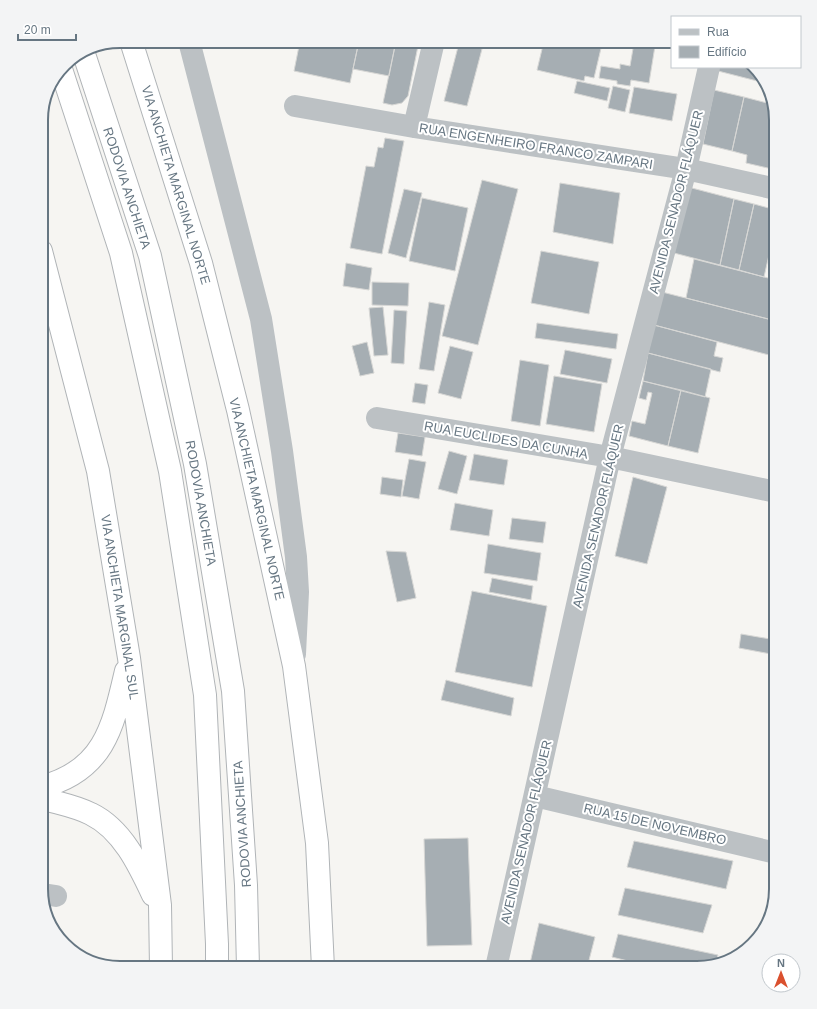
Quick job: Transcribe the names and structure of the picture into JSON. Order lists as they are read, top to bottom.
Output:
{
  "streets": {
    "highway": ["VIA ANCHIETA MARGINAL NORTE", "RODOVIA ANCHIETA", "VIA ANCHIETA MARGINAL SUL"],
    "street": [
      "RUA ENGENHEIRO FRANCO ZAMPARI",
      "AVENIDA SENADOR FLÁQUER",
      "RUA EUCLIDES DA CUNHA",
      "RUA 15 DE NOVEMBRO"
    ]
  },
  "crossings": [
    ["RUA ENGENHEIRO FRANCO ZAMPARI", "AVENIDA SENADOR FLÁQUER"],
    ["AVENIDA SENADOR FLÁQUER", "RUA EUCLIDES DA CUNHA"],
    ["AVENIDA SENADOR FLÁQUER", "RUA 15 DE NOVEMBRO"]
  ],
  "legend": ["Rua", "Edifício"],
  "scale_bar": "20 m",
  "north": "top"
}
